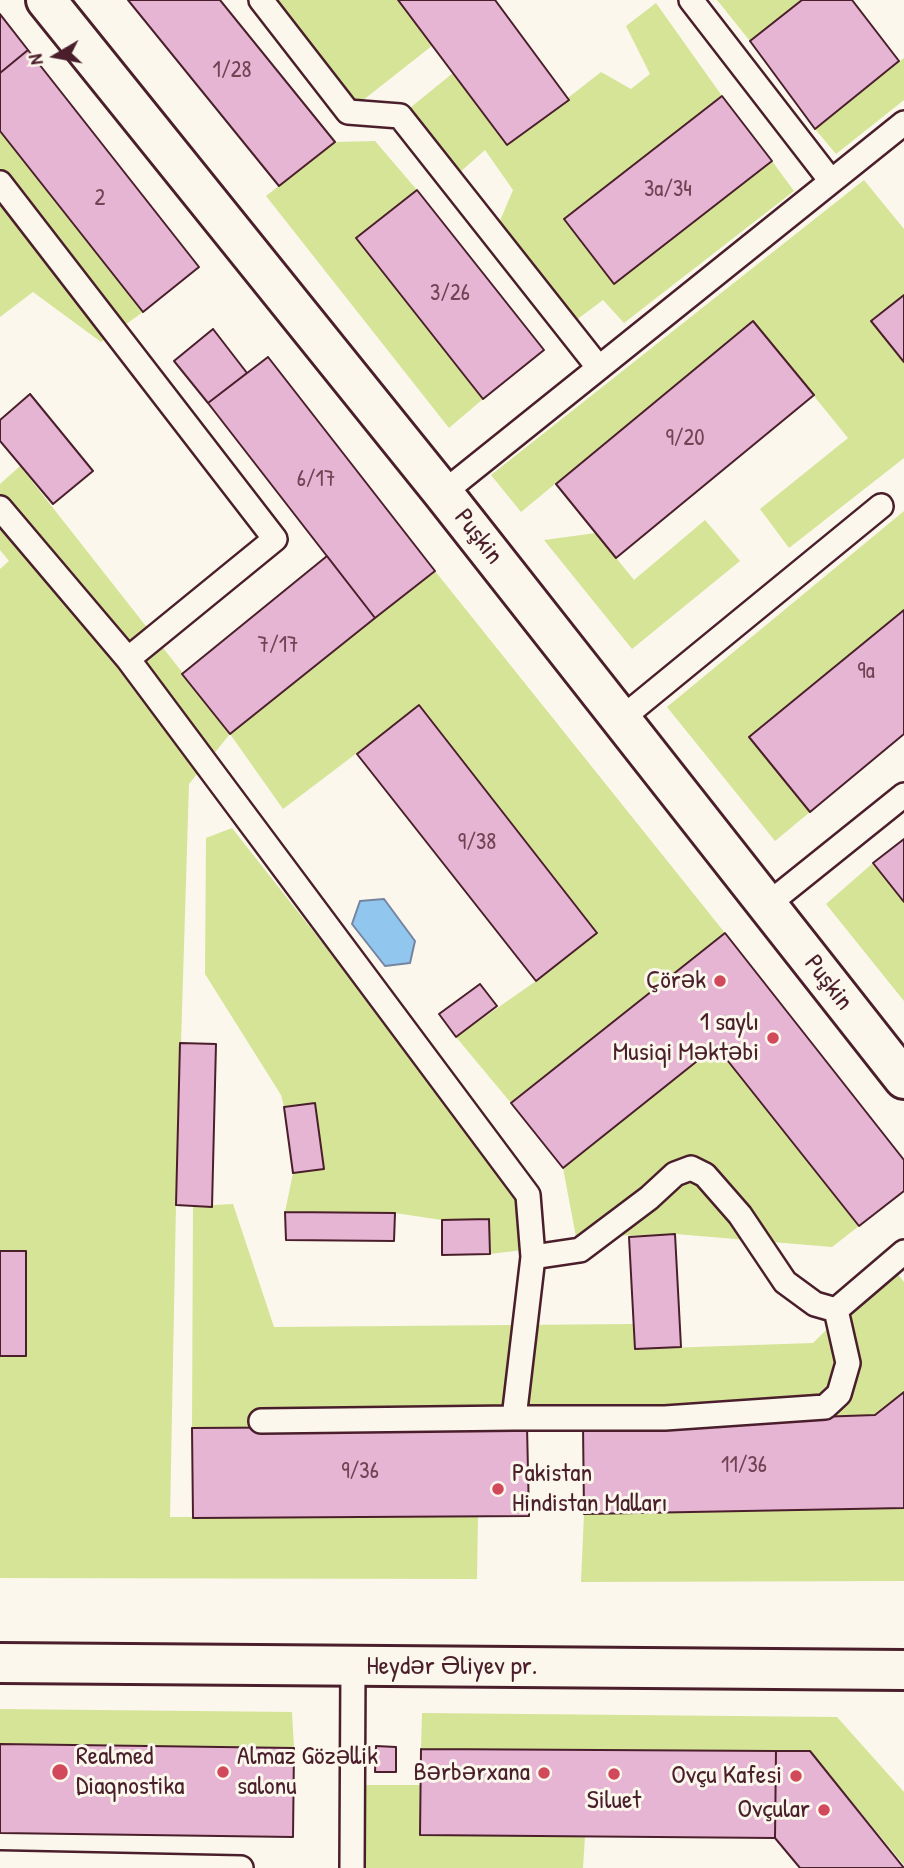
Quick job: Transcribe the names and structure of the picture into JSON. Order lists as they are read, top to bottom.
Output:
{
  "streets": {
    "street": ["Puşkin", "Heydər Əliyev pr."]
  },
  "places": [
    "Çörək",
    "1 saylı Musiqi Məktəbi",
    "Pakistan Hindistan Malları",
    "Realmed Diaqnostika",
    "Almaz Gözəllik salonu",
    "Bərbərxana",
    "Siluet",
    "Ovçu Kafesi",
    "Ovçular"
  ],
  "house_numbers": [
    "1/28",
    "3a/34",
    "2",
    "3/26",
    "9/20",
    "6/17",
    "7/17",
    "9a",
    "9/38",
    "11/36",
    "9/36"
  ],
  "north": "left"
}
